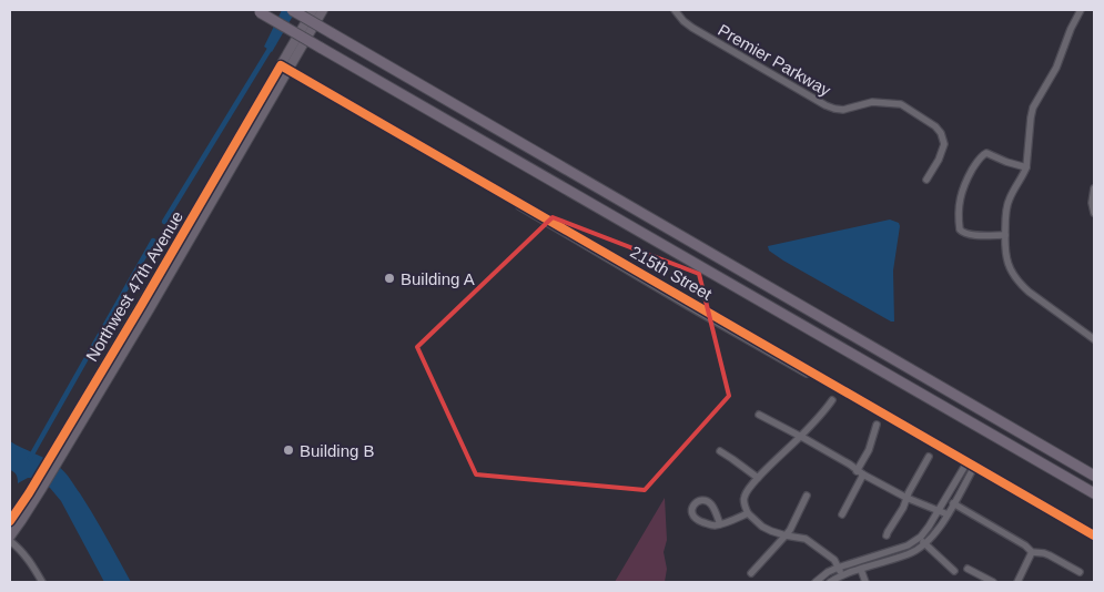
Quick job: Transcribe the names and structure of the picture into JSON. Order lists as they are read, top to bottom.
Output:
{
  "streets": {
    "main road": ["Northwest 47th Avenue"],
    "street": ["Premier Parkway", "215th Street"]
  },
  "crossings": [
    ["215th Street", "Northwest 47th Avenue"]
  ],
  "places": ["Building A", "Building B"]
}
